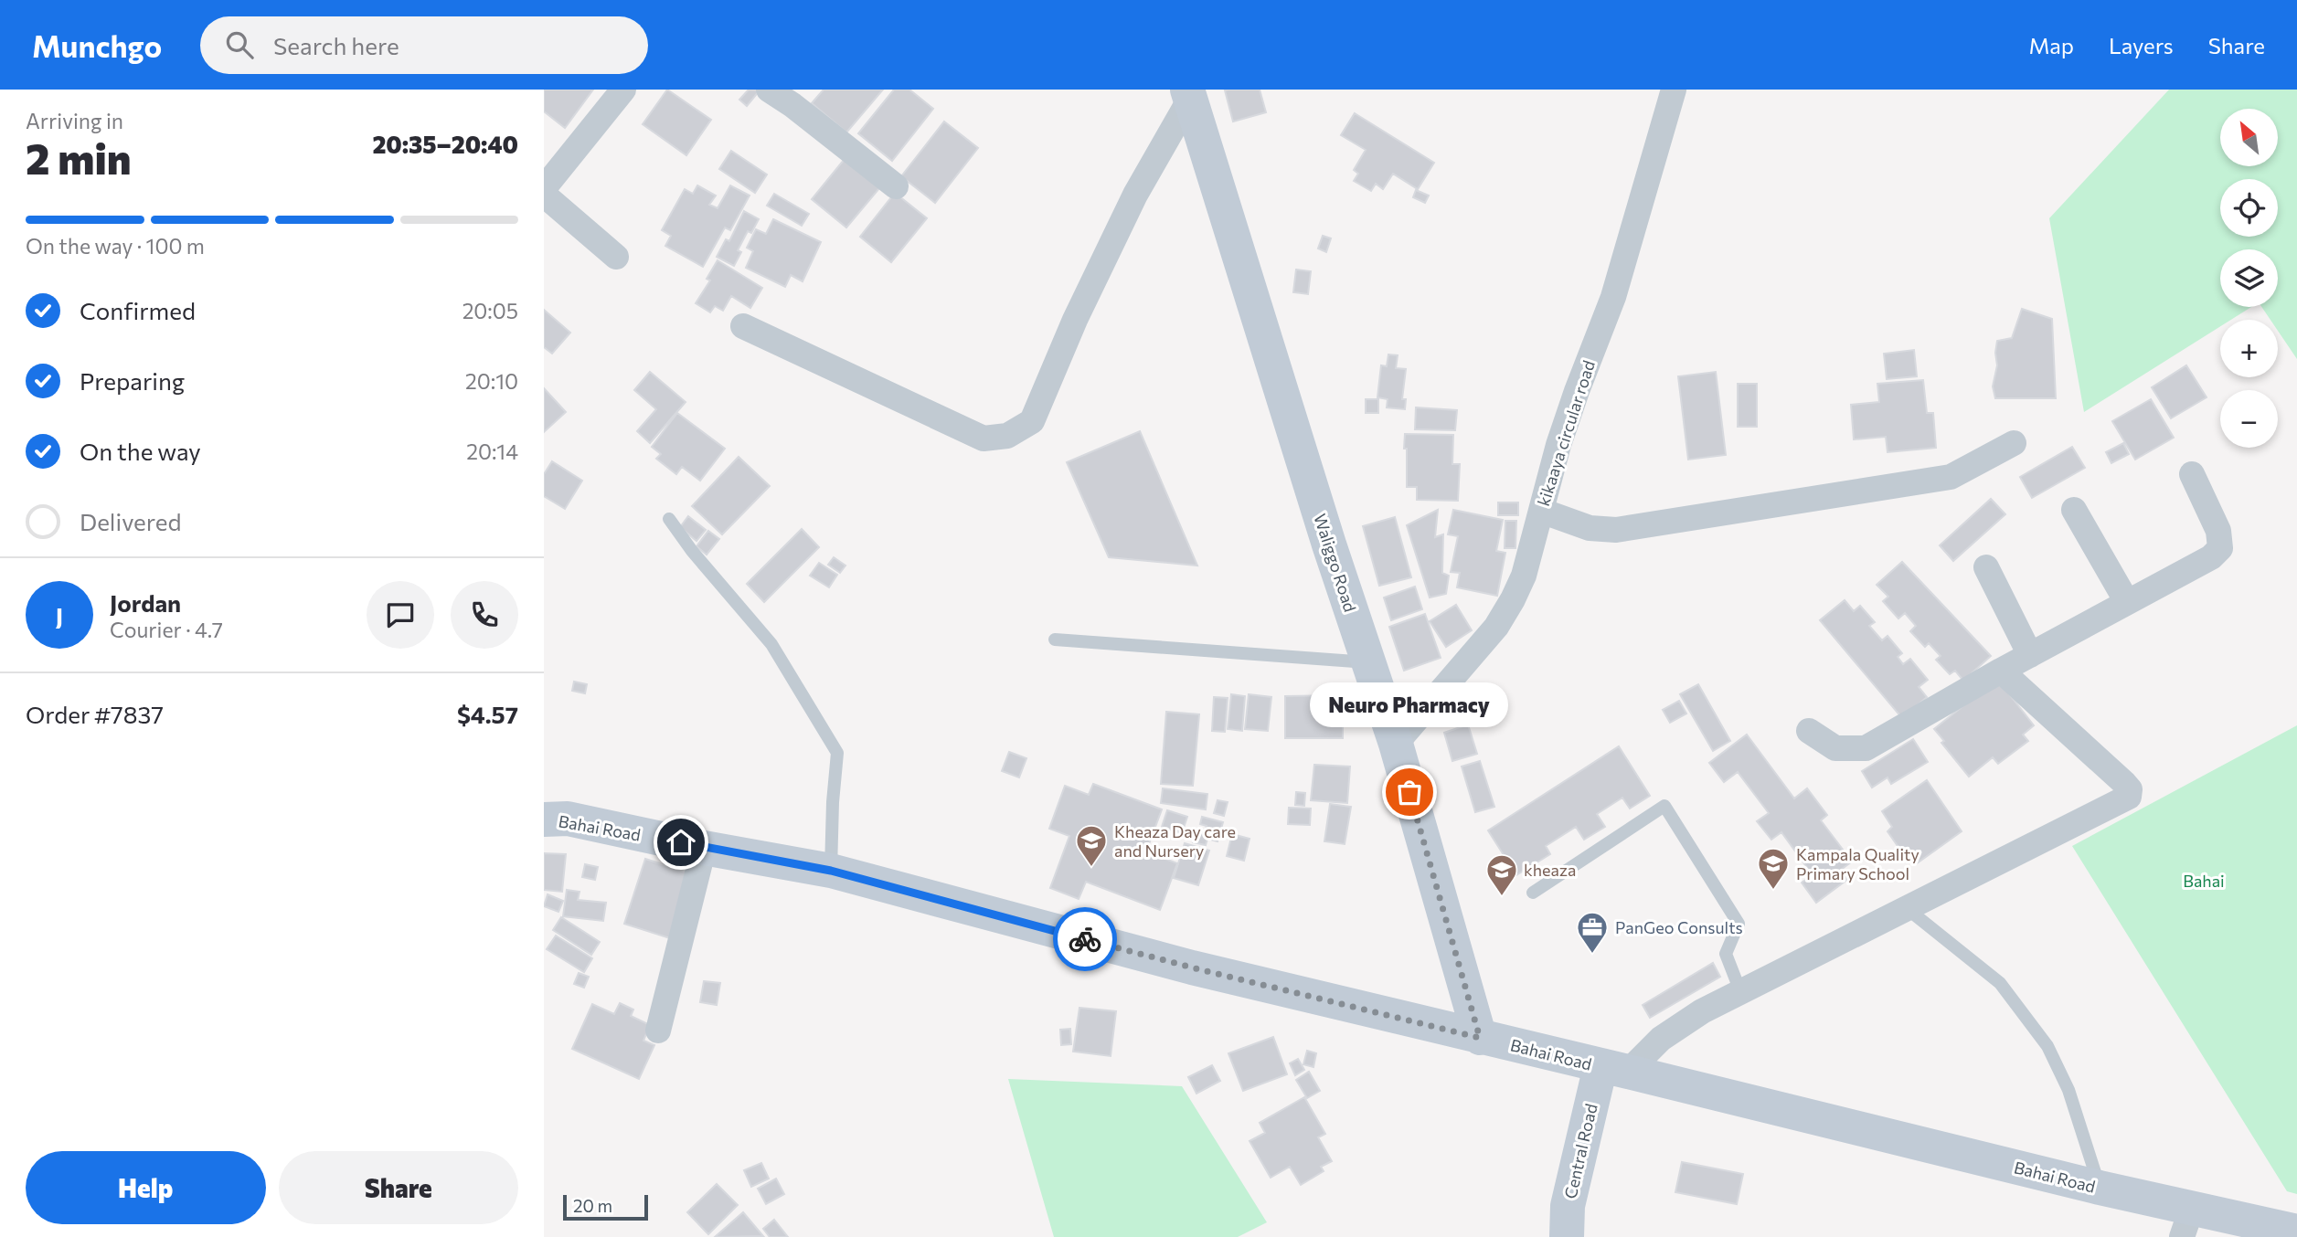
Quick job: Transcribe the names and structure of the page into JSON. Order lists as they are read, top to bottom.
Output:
{
  "streets": {
    "street": [
      "kikaaya circular road",
      "Waliggo Road",
      "Bahai Road",
      "Central Road"
    ]
  },
  "crossings": [
    ["kikaaya circular road", "Waliggo Road"],
    ["Waliggo Road", "Bahai Road"],
    ["Bahai Road", "Central Road"]
  ],
  "parks": ["Bahai"],
  "places": {
    "other": ["Neuro Pharmacy"],
    "school or university": ["Kheaza Day care and Nursery", "Kampala Quality Primary School", "kheaza"],
    "office": ["PanGeo Consults"]
  },
  "scale_bar": "20 m",
  "north": "top left",
  "page": {
    "header": "Munchgo",
    "search": "Search here",
    "nav": ["Map", "Layers", "Share"],
    "heading": ["2 min", "Arriving in", "20:35–20:40"],
    "panel": [
      "Jordan",
      "Courier · 4.7",
      "Order #7837",
      "$4.57"
    ],
    "map_buttons": ["+", "−"],
    "bar": "On the way · 100 m",
    "list": [
      ["Confirmed", "20:05"],
      ["Preparing", "20:10"],
      ["On the way", "20:14"],
      "Delivered"
    ],
    "round": "J",
    "bubble": "Neuro Pharmacy",
    "buttons": ["Help", "Share"],
    "scale": "20 m"
  }
}
